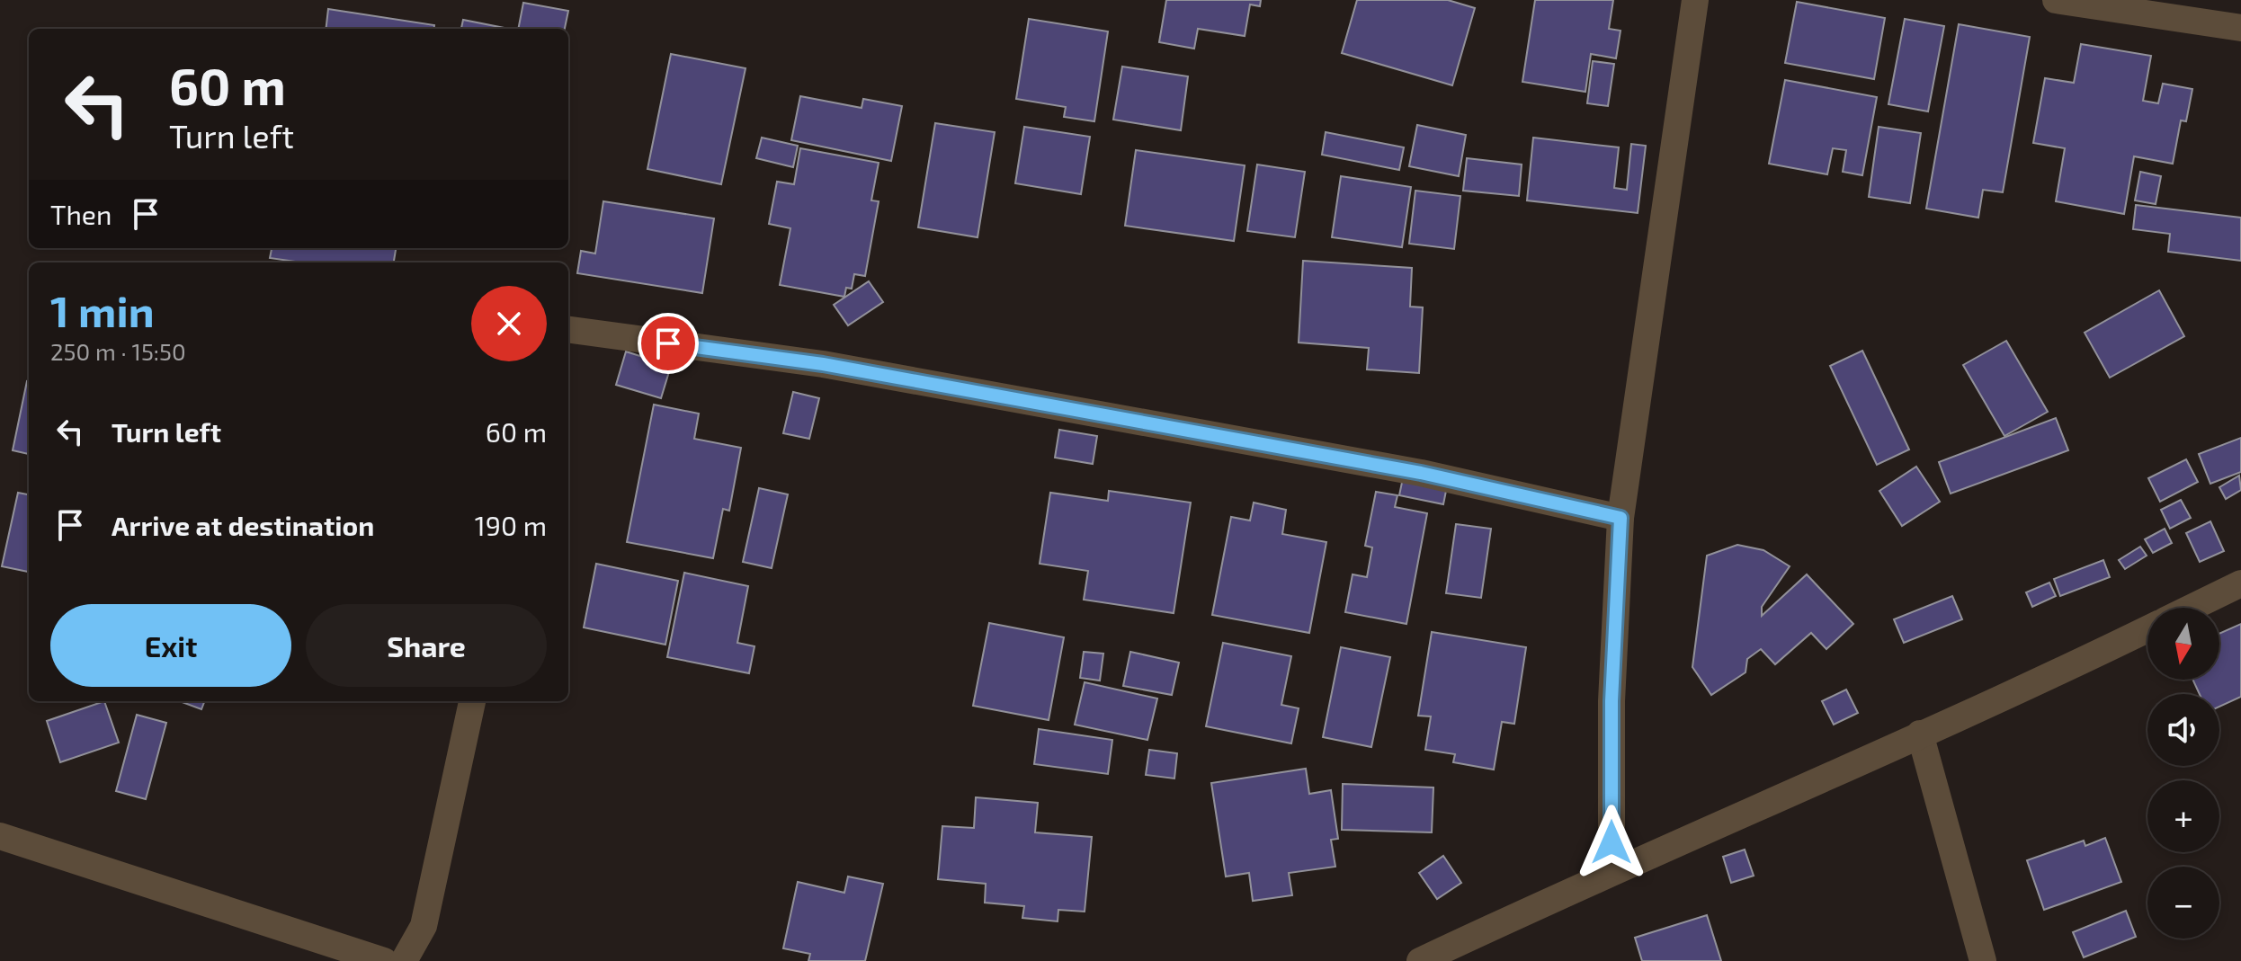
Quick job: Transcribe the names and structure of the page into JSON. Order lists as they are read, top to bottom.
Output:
{
  "north": "bottom",
  "page": {
    "turn": ["60 m", "Turn left"],
    "then": "Then",
    "heading": ["1 min", "250 m · 15:50"],
    "list": [
      {
        "name": "Turn left",
        "value": "60 m"
      },
      {
        "name": "Arrive at destination",
        "value": "190 m"
      }
    ],
    "buttons": ["Exit", "Share"],
    "map_buttons": ["+", "−"]
  }
}
